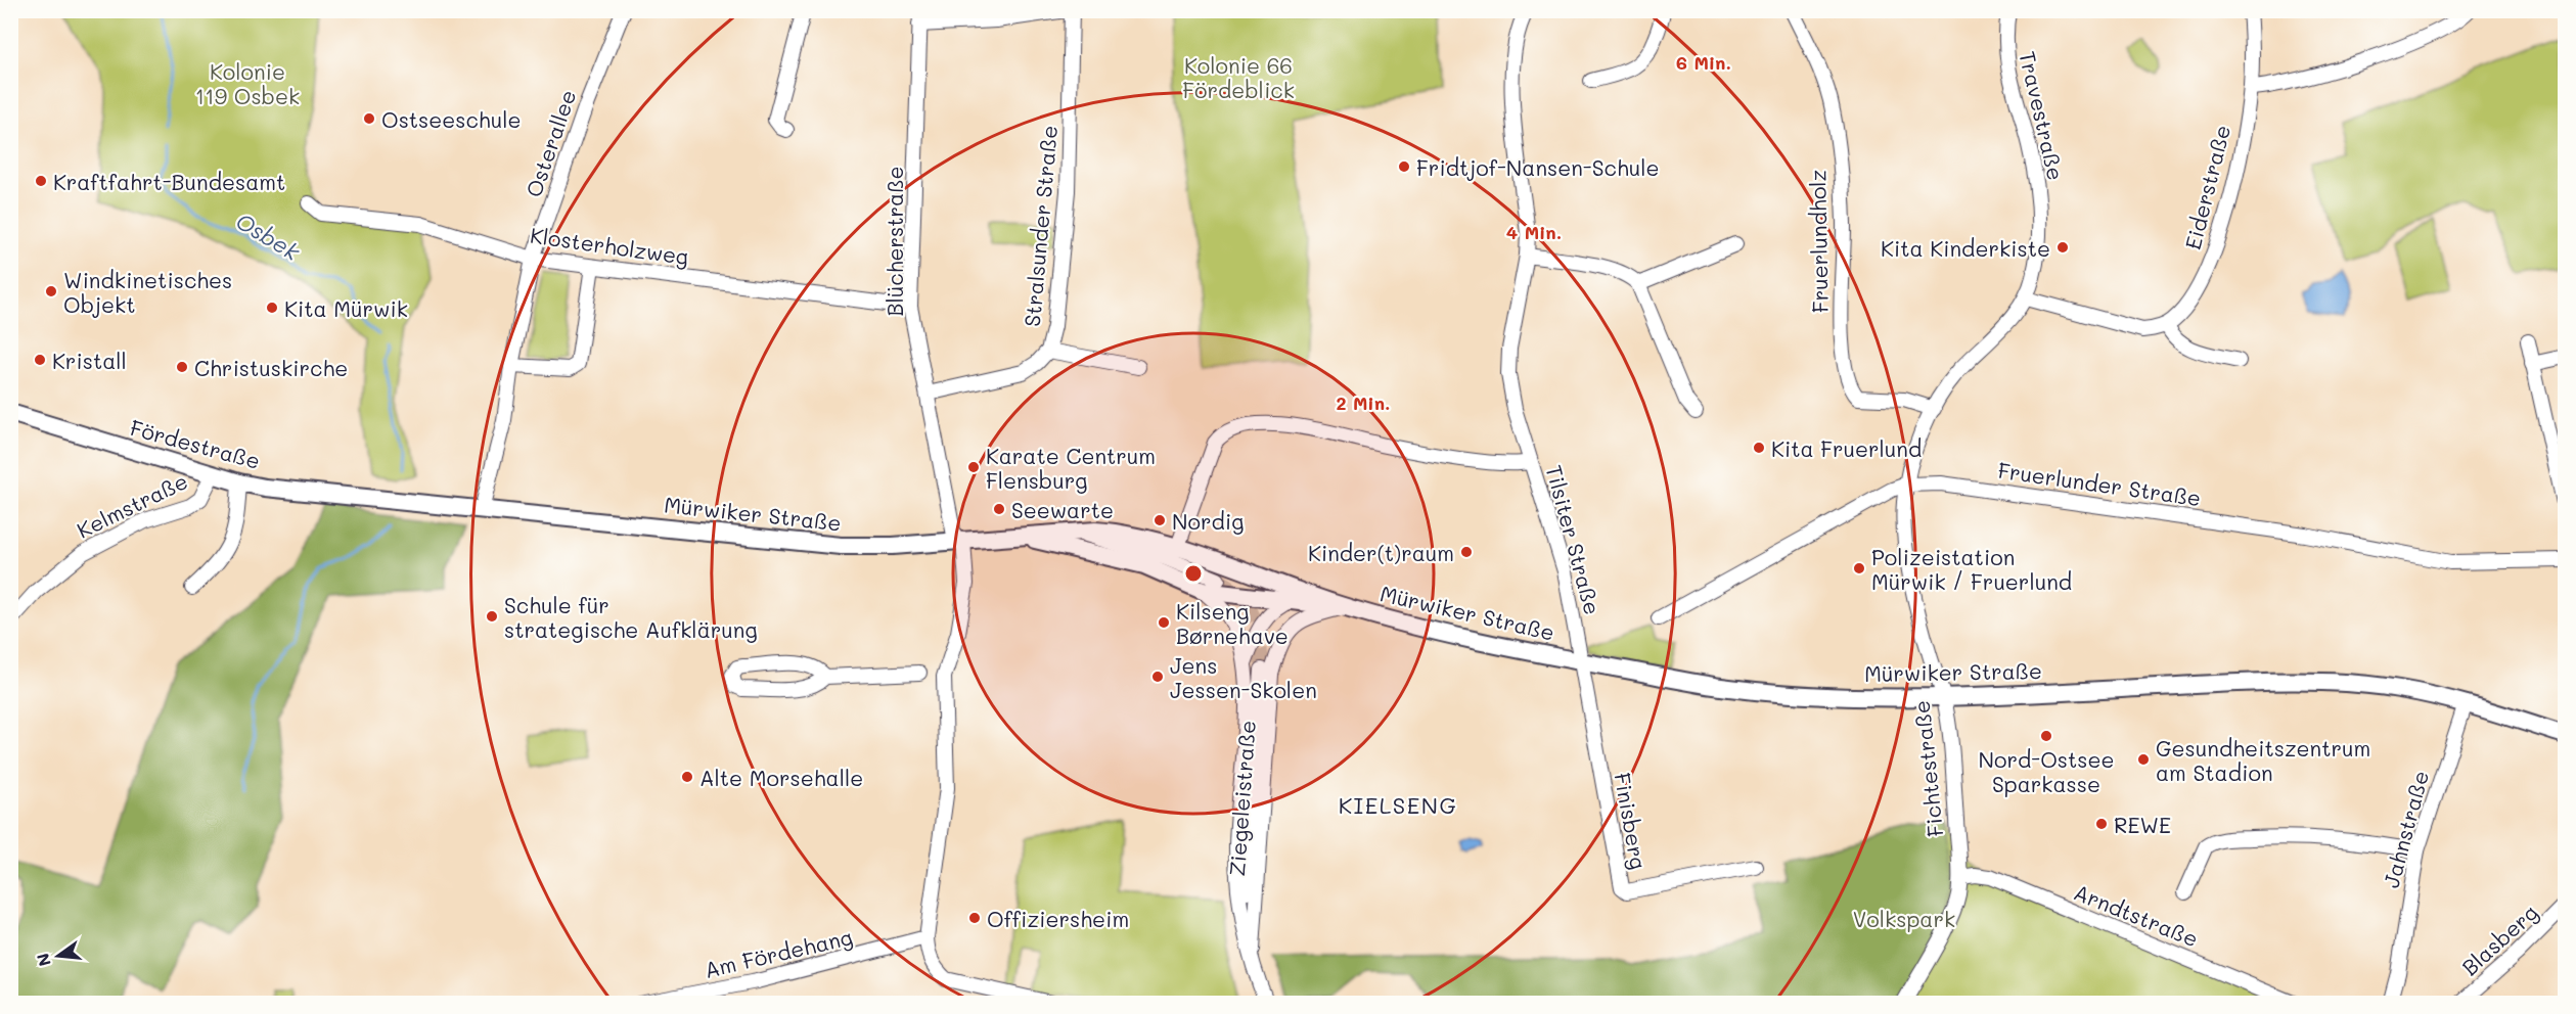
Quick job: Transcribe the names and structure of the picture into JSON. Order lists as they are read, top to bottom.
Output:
{
  "streets": {
    "main road": ["Fördestraße", "Mürwiker Straße"],
    "street": [
      "Travestraße",
      "Osterallee",
      "Eiderstraße",
      "Stralsunder Straße",
      "Blücherstraße",
      "Fruerlundholz",
      "Klosterholzweg",
      "Fruerlunder Straße",
      "Kelmstraße",
      "Tilsiter Straße",
      "Fichtestraße",
      "Ziegeleistraße",
      "Finisberg",
      "Jahnstraße",
      "Arndtstraße",
      "Blasberg",
      "Am Fördehang"
    ]
  },
  "crossings": [
    ["Travestraße", "Fruerlundholz"],
    ["Travestraße", "Fruerlunder Straße"],
    ["Travestraße", "Fichtestraße"],
    ["Osterallee", "Klosterholzweg"],
    ["Osterallee", "Fördestraße"],
    ["Osterallee", "Mürwiker Straße"],
    ["Stralsunder Straße", "Blücherstraße"],
    ["Blücherstraße", "Klosterholzweg"],
    ["Blücherstraße", "Mürwiker Straße"],
    ["Blücherstraße", "Am Fördehang"],
    ["Fördestraße", "Kelmstraße"],
    ["Fördestraße", "Mürwiker Straße"],
    ["Fruerlunder Straße", "Fichtestraße"],
    ["Mürwiker Straße", "Tilsiter Straße"],
    ["Mürwiker Straße", "Fichtestraße"],
    ["Mürwiker Straße", "Ziegeleistraße"],
    ["Mürwiker Straße", "Finisberg"],
    ["Mürwiker Straße", "Jahnstraße"],
    ["Tilsiter Straße", "Finisberg"],
    ["Fichtestraße", "Arndtstraße"]
  ],
  "districts": ["KIELSENG"],
  "water": ["Osbek"],
  "parks": ["Kolonie 66 Fördeblick", "Kolonie 119 Osbek", "Volkspark"],
  "places": [
    "Ostseeschule",
    "Fridtjof-Nansen-Schule",
    "Kraftfahrt-Bundesamt",
    "Kita Kinderkiste",
    "Windkinetisches Objekt",
    "Kita Mürwik",
    "Kristall",
    "Christuskirche",
    "Kita Fruerlund",
    "Karate Centrum Flensburg",
    "Seewarte",
    "Nordig",
    "Kinder(t)raum",
    "Polizeistation Mürwik / Fruerlund",
    "Schule für strategische Aufklärung",
    "Kilseng Børnehave",
    "Jens Jessen-Skolen",
    "Nord-Ostsee Sparkasse",
    "Gesundheitszentrum am Stadion",
    "Alte Morsehalle",
    "REWE",
    "Offiziersheim"
  ],
  "north": "left",
  "rings": ["6 Min.", "4 Min.", "2 Min."]
}
